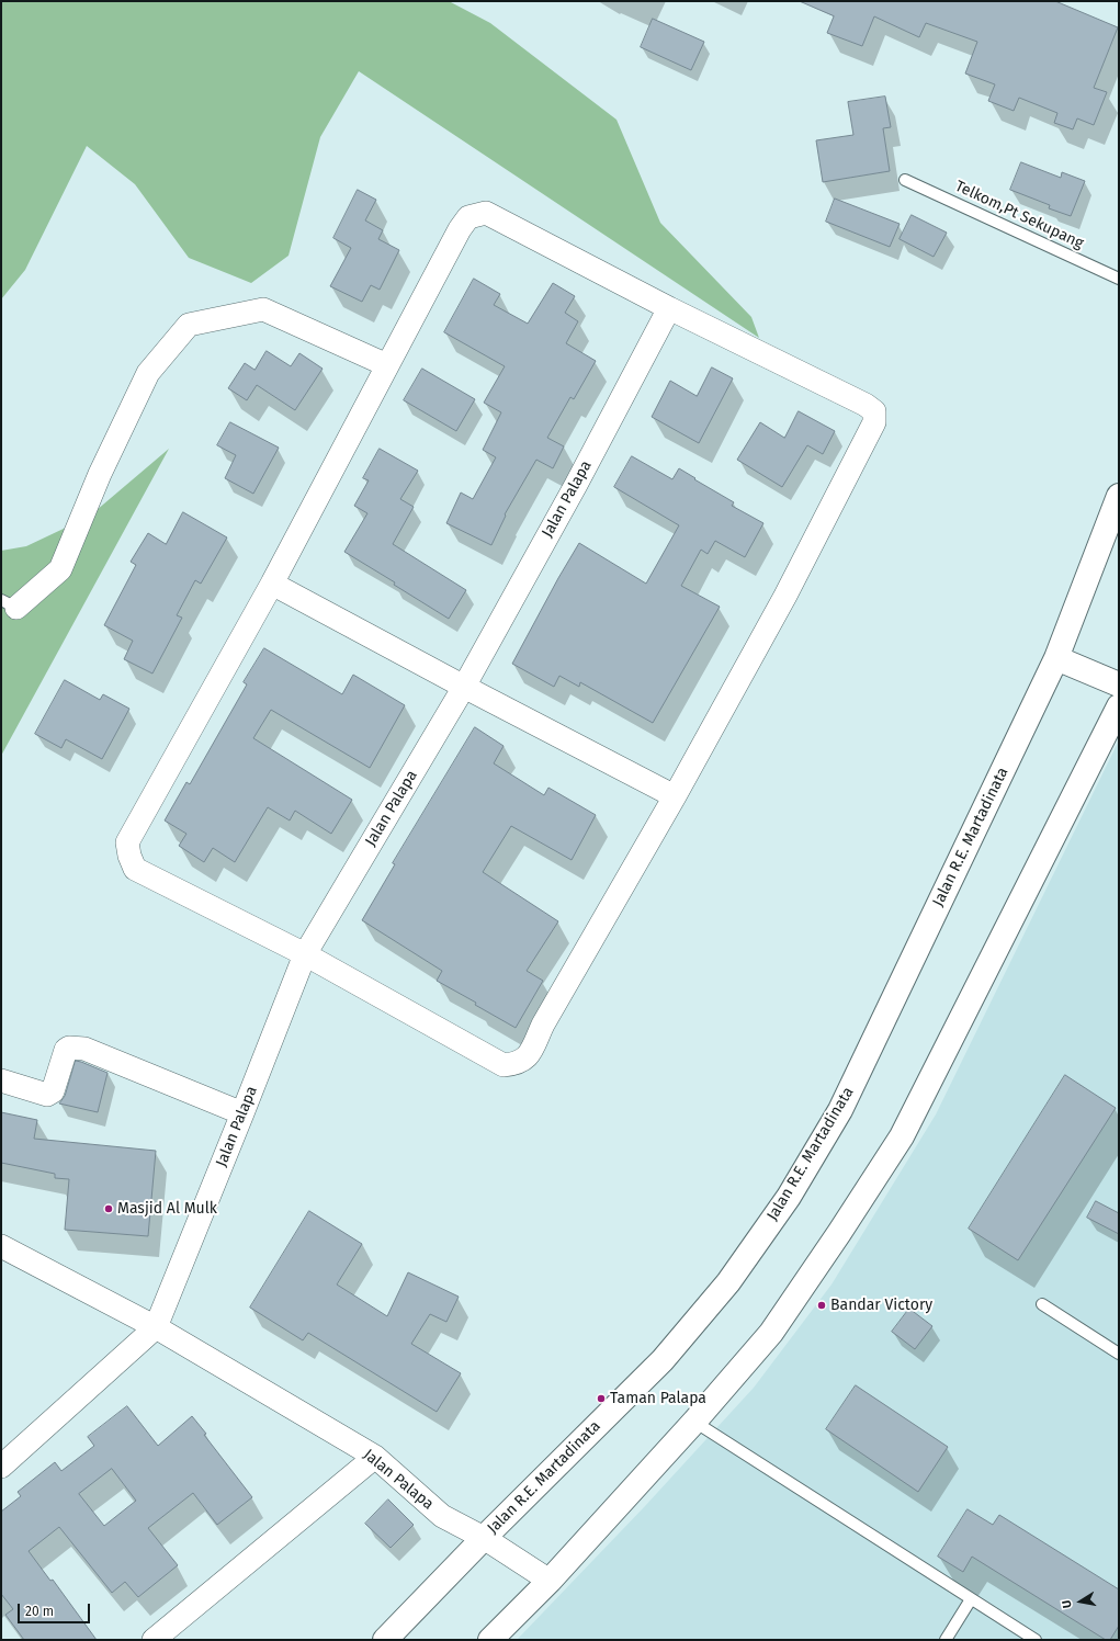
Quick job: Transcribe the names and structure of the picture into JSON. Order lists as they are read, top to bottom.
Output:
{
  "streets": {
    "highway": ["Jalan R.E. Martadinata"],
    "street": ["Jalan Palapa"],
    "lane": ["Telkom,Pt Sekupang"]
  },
  "crossings": [
    ["Jalan Palapa", "Jalan R.E. Martadinata"]
  ],
  "places": ["Masjid Al Mulk", "Bandar Victory", "Taman Palapa"],
  "scale_bar": "20 m",
  "north": "left"
}
